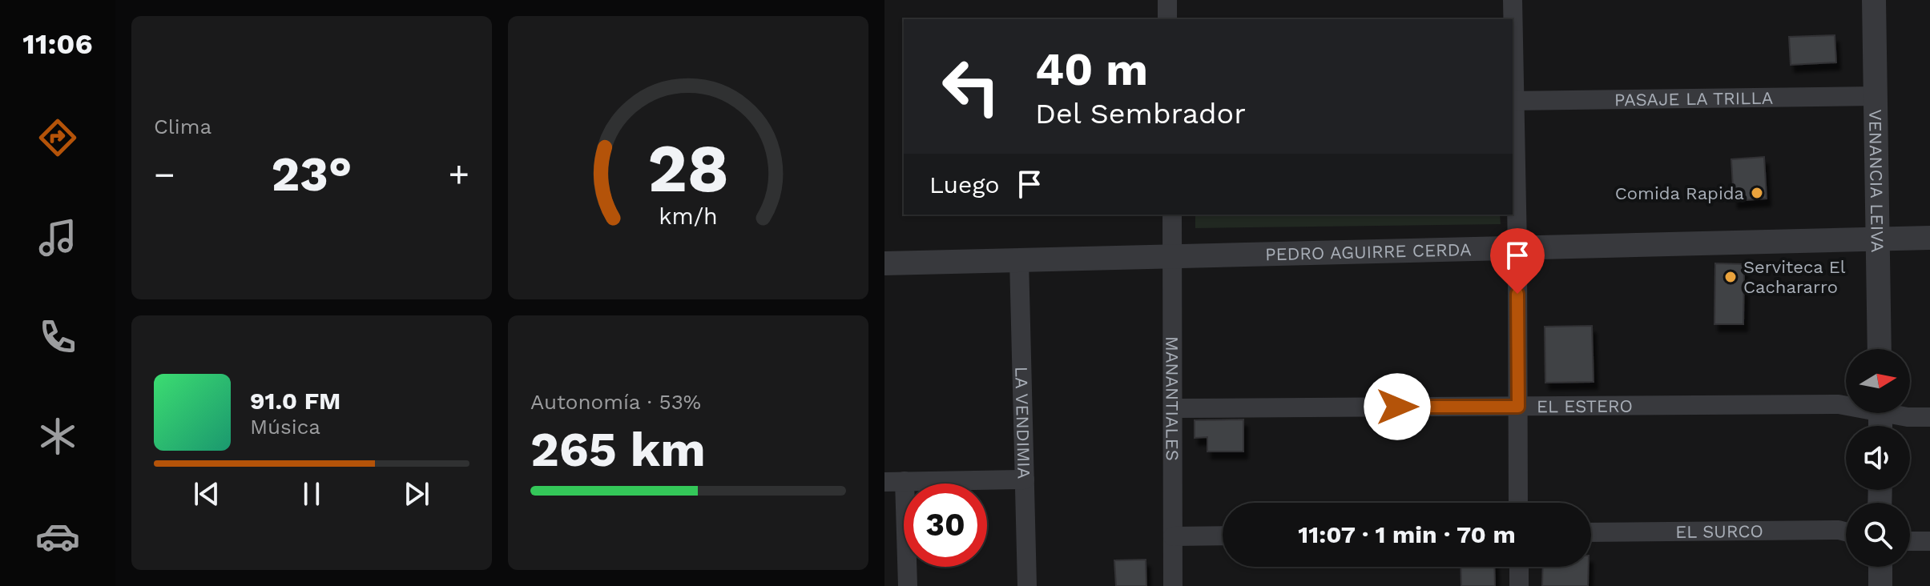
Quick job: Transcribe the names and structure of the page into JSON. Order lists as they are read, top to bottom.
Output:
{
  "streets": {
    "street": [
      "PASAJE LA TRILLA",
      "VENANCIA LEIVA",
      "PEDRO AGUIRRE CERDA",
      "MANANTIALES",
      "EL ESTERO",
      "LA VENDIMIA",
      "EL SURCO"
    ]
  },
  "crossings": [
    ["PASAJE LA TRILLA", "VENANCIA LEIVA"],
    ["VENANCIA LEIVA", "PEDRO AGUIRRE CERDA"],
    ["PEDRO AGUIRRE CERDA", "MANANTIALES"],
    ["PEDRO AGUIRRE CERDA", "LA VENDIMIA"],
    ["MANANTIALES", "EL ESTERO"]
  ],
  "places": ["Comida Rapida", "Serviteca El Cachararro"],
  "north": "right",
  "page": {
    "tabs": "11:06",
    "tile": [
      "Clima",
      ["Autonomía · 53%", "265 km"]
    ],
    "turn": ["40 m", "Del Sembrador"],
    "heat": ["−", "23°", "+"],
    "then": "Luego",
    "song": ["91.0 FM", "Música"],
    "limit": "30",
    "trip": "11:07 · 1 min · 70 m",
    "gauge": ["28", "km/h"]
  }
}
